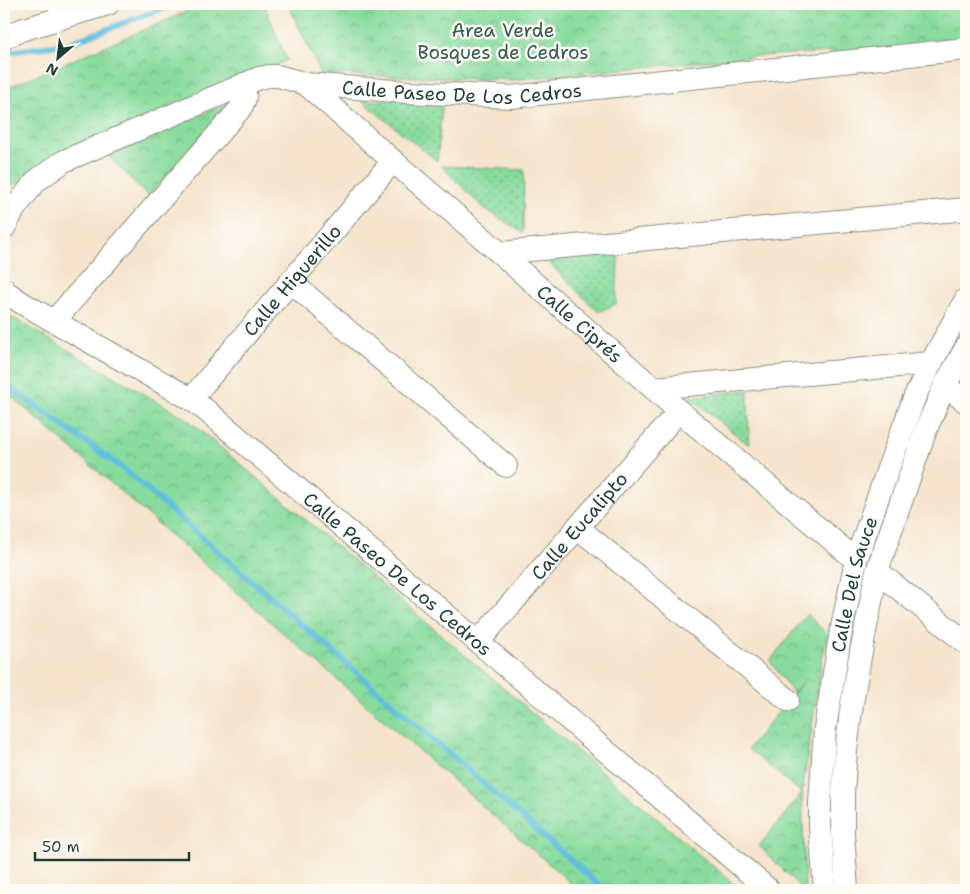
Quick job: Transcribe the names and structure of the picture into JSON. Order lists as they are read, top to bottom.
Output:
{
  "streets": {
    "street": [
      "Calle Paseo De Los Cedros",
      "Calle Higuerillo",
      "Calle Ciprés",
      "Calle Eucalipto",
      "Calle Del Sauce"
    ]
  },
  "crossings": [
    ["Calle Paseo De Los Cedros", "Calle Higuerillo"],
    ["Calle Paseo De Los Cedros", "Calle Ciprés"],
    ["Calle Paseo De Los Cedros", "Calle Eucalipto"],
    ["Calle Higuerillo", "Calle Ciprés"],
    ["Calle Ciprés", "Calle Eucalipto"],
    ["Calle Ciprés", "Calle Del Sauce"]
  ],
  "parks": ["Area Verde Bosques de Cedros"],
  "scale_bar": "50 m",
  "north": "bottom left"
}
